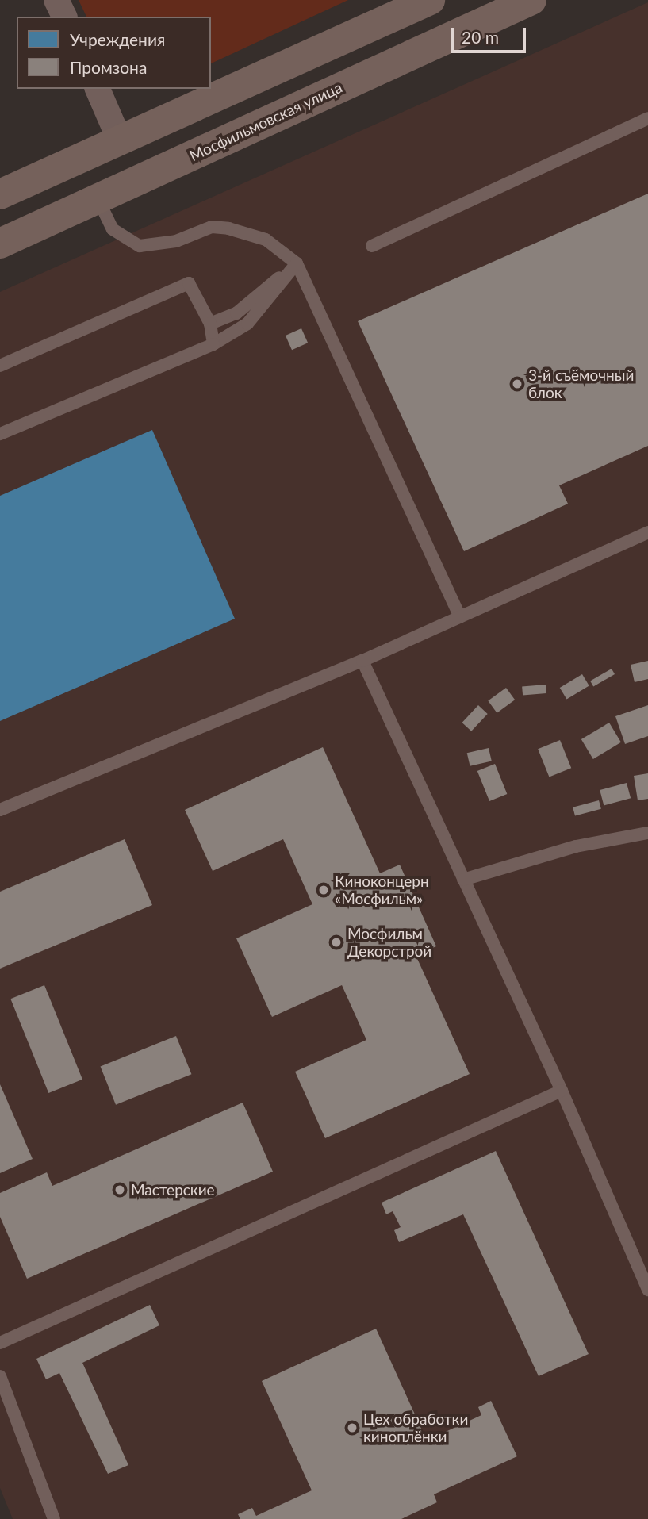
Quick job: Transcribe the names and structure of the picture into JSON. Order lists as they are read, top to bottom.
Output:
{
  "streets": {
    "main road": ["Мосфильмовская улица"]
  },
  "places": [
    "3-й съёмочный блок",
    "Киноконцерн «Мосфильм»",
    "Мосфильм Декорстрой",
    "Мастерские",
    "Цех обработки киноплёнки"
  ],
  "legend": ["Учреждения", "Промзона"],
  "scale_bar": "20 m"
}
